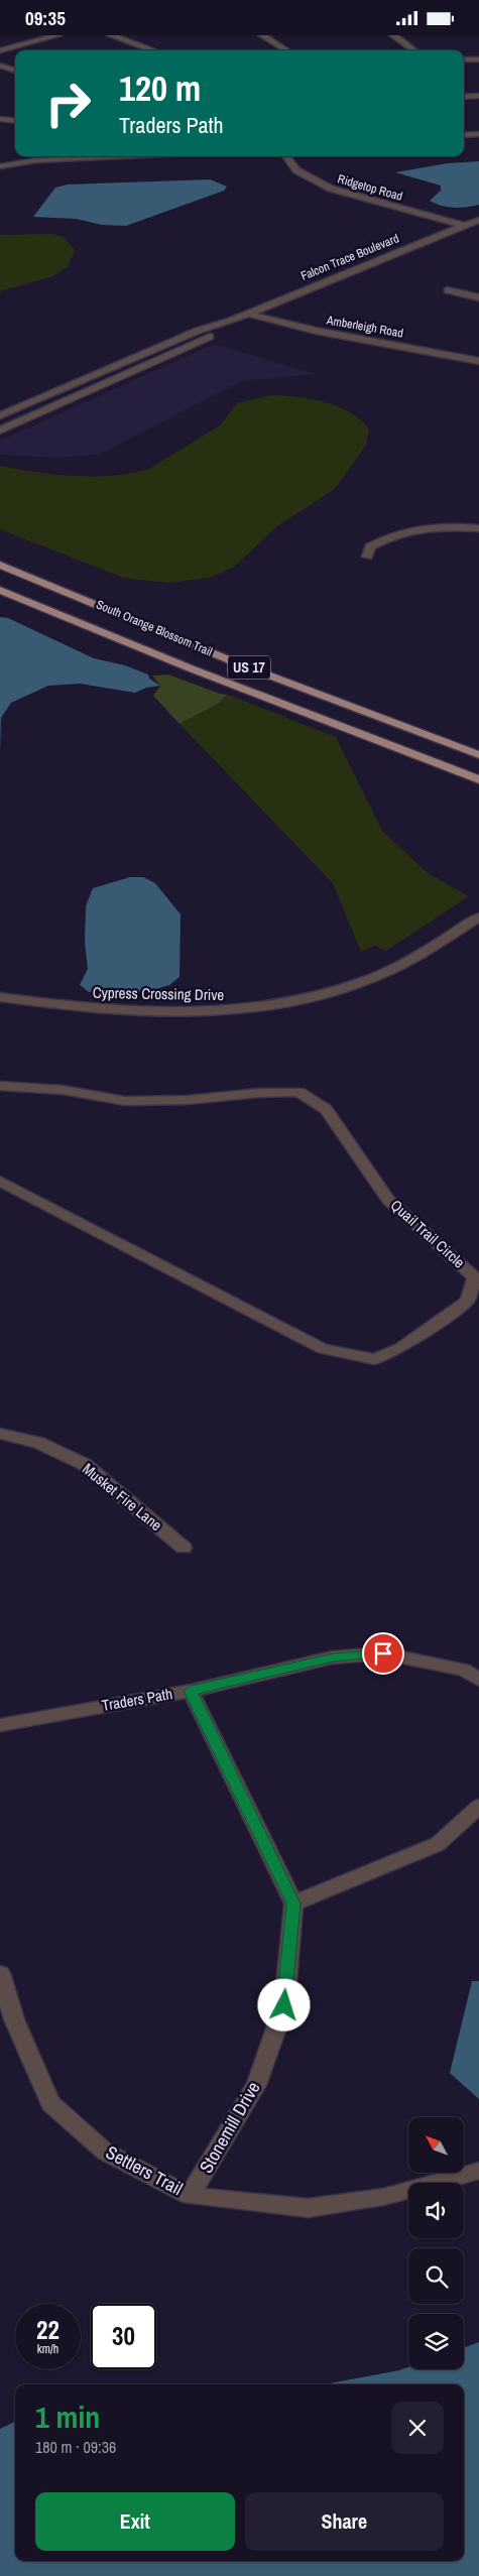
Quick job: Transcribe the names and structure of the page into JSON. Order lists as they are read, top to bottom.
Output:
{
  "streets": {
    "main road": ["South Orange Blossom Trail", "US 17"],
    "street": [
      "Ridgetop Road",
      "Falcon Trace Boulevard",
      "Amberleigh Road",
      "Cypress Crossing Drive",
      "Quail Trail Circle",
      "Musket Fire Lane",
      "Traders Path",
      "Stonemill Drive",
      "Settlers Trail"
    ]
  },
  "crossings": [
    ["Ridgetop Road", "Falcon Trace Boulevard"],
    ["Falcon Trace Boulevard", "Amberleigh Road"],
    ["Stonemill Drive", "Settlers Trail"]
  ],
  "north": "top left",
  "page": {
    "status": "09:35",
    "turn": ["120 m", "Traders Path"],
    "speed": "22 km/h",
    "limit": "30",
    "heading": ["1 min", "180 m · 09:36"],
    "buttons": ["Exit", "Share"]
  }
}
